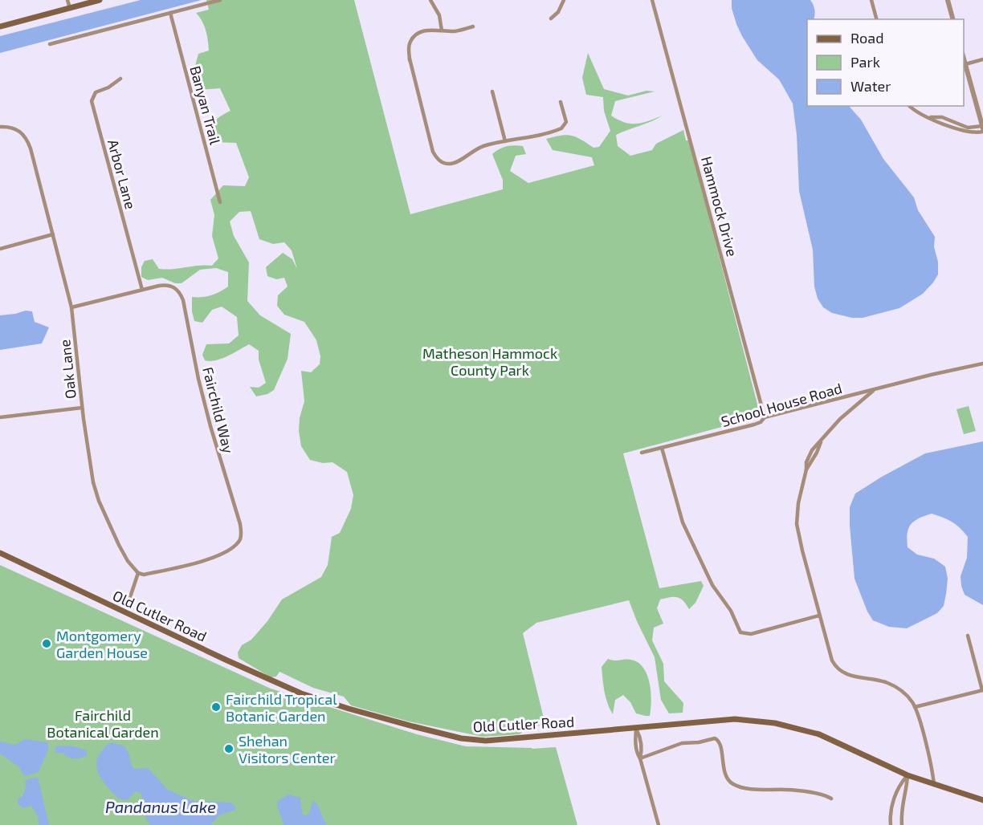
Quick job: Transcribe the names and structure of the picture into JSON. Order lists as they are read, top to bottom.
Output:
{
  "streets": {
    "main road": ["Old Cutler Road"],
    "street": [
      "Banyan Trail",
      "Arbor Lane",
      "Hammock Drive",
      "Oak Lane",
      "School House Road",
      "Fairchild Way"
    ]
  },
  "crossings": [
    ["Arbor Lane", "Fairchild Way"],
    ["Hammock Drive", "School House Road"],
    ["Oak Lane", "Fairchild Way"]
  ],
  "water": ["Pandanus Lake"],
  "parks": ["Matheson Hammock County Park", "Fairchild Botanical Garden"],
  "places": ["Montgomery Garden House", "Fairchild Tropical Botanic Garden", "Shehan Visitors Center"],
  "legend": ["Road", "Park", "Water"]
}
